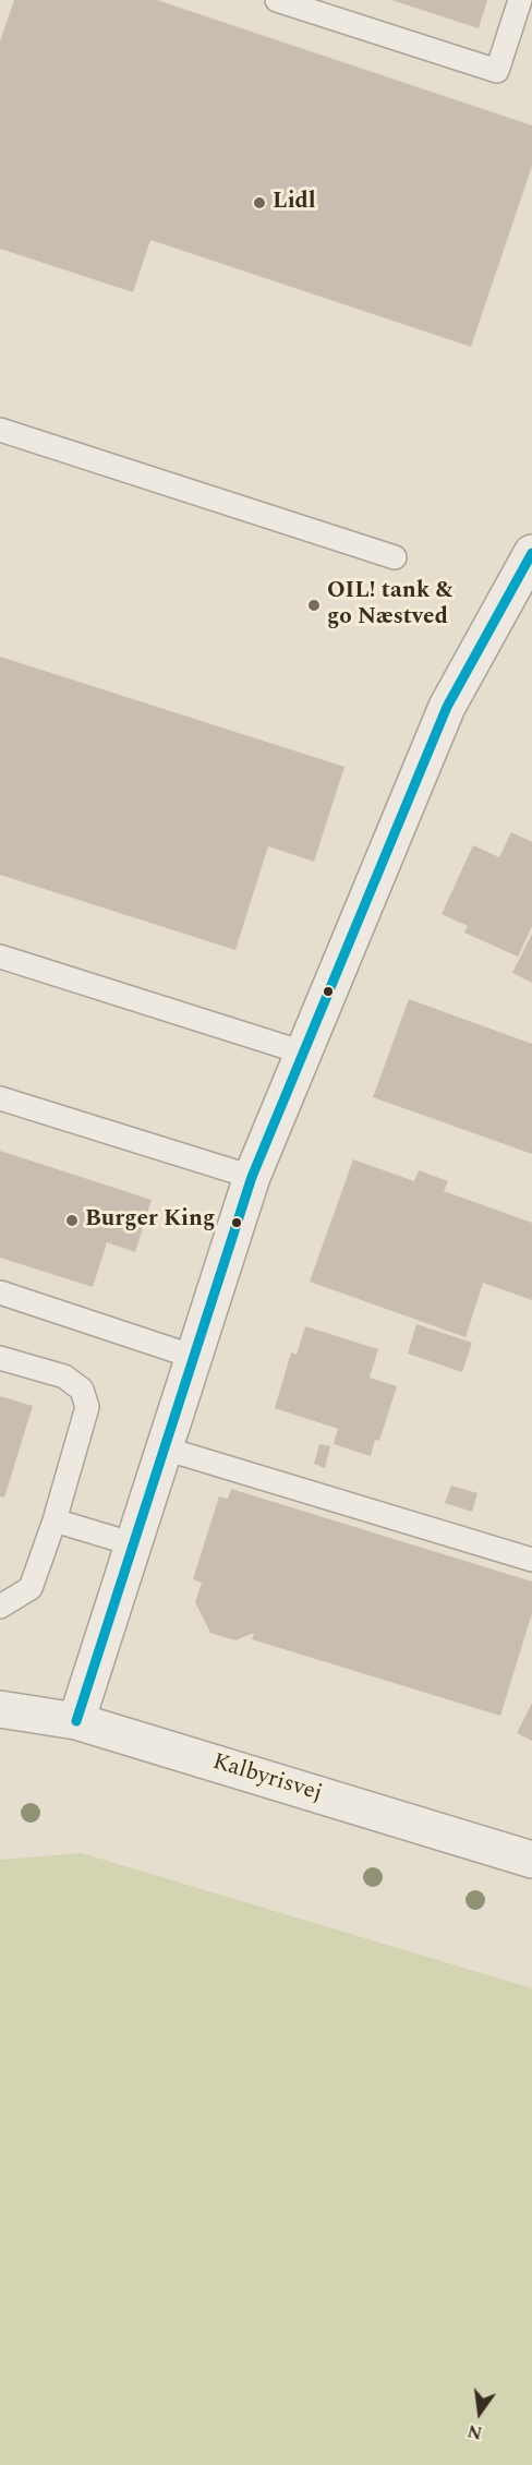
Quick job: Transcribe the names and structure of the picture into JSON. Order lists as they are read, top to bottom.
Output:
{
  "streets": {
    "street": ["Kalbyrisvej"]
  },
  "places": ["Lidl", "OIL! tank & go Næstved", "Burger King"],
  "north": "bottom"
}
